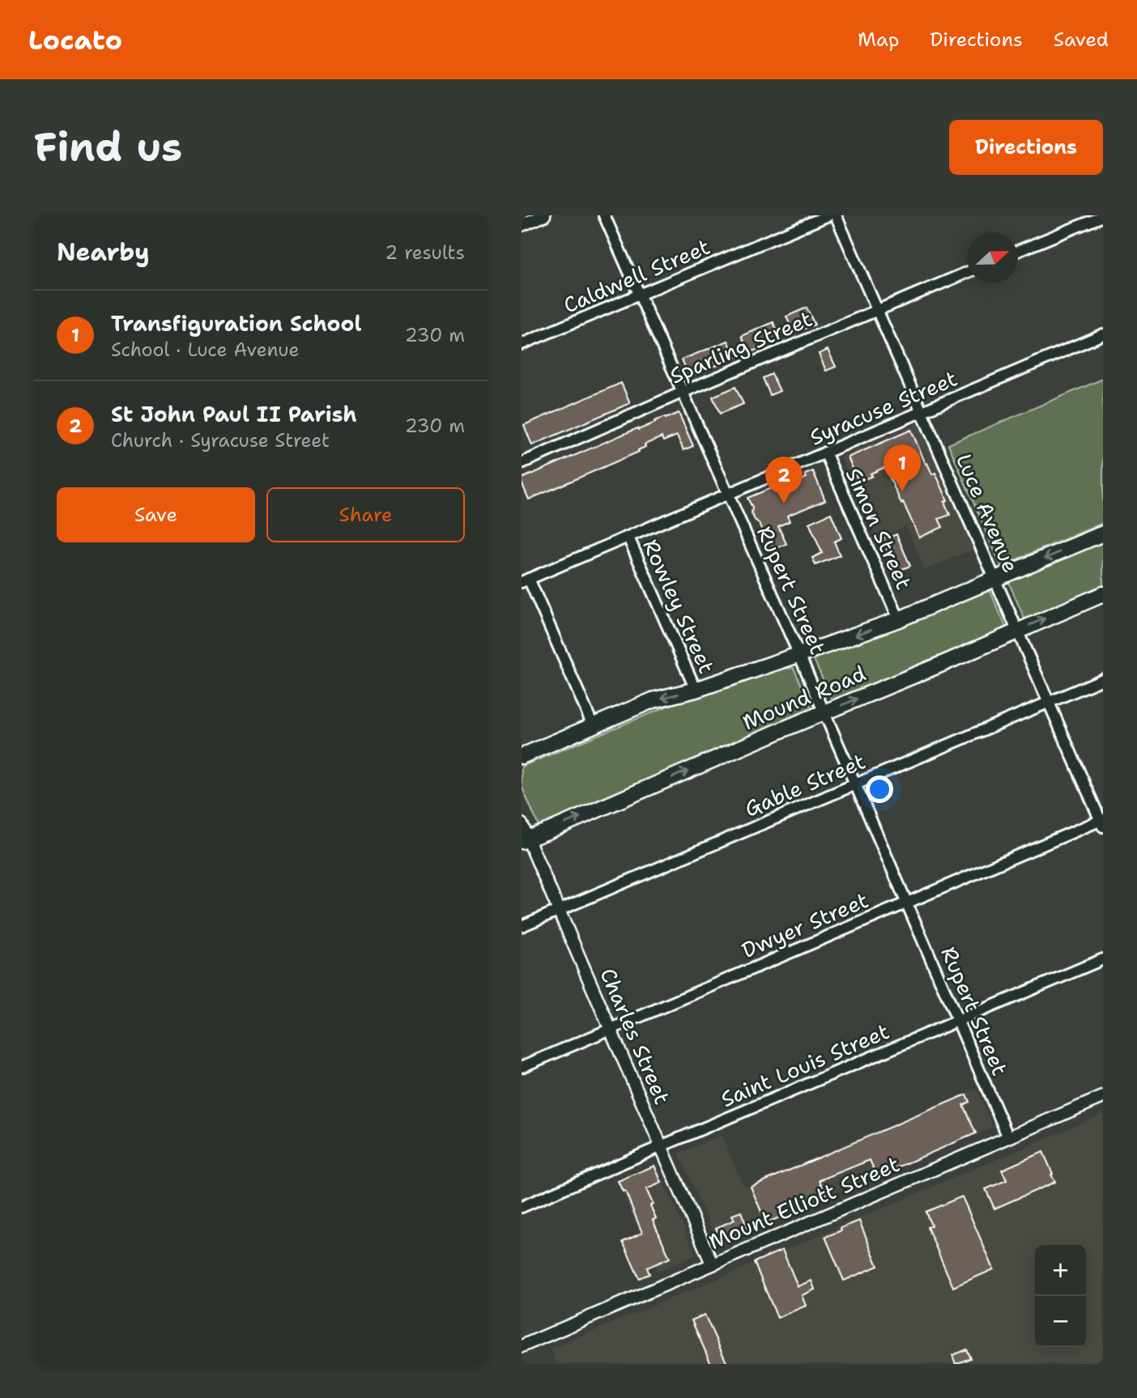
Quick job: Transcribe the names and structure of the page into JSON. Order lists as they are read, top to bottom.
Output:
{
  "streets": {
    "main road": ["Mound Road"],
    "street": [
      "Caldwell Street",
      "Sparling Street",
      "Syracuse Street",
      "Luce Avenue",
      "Simon Street",
      "Rupert Street",
      "Rowley Street",
      "Gable Street",
      "Dwyer Street",
      "Charles Street",
      "Saint Louis Street",
      "Mount Elliott Street"
    ]
  },
  "crossings": [
    ["Caldwell Street", "Rupert Street"],
    ["Sparling Street", "Luce Avenue"],
    ["Sparling Street", "Rupert Street"],
    ["Syracuse Street", "Luce Avenue"],
    ["Syracuse Street", "Simon Street"],
    ["Syracuse Street", "Rupert Street"],
    ["Syracuse Street", "Rowley Street"],
    ["Luce Avenue", "Mound Road"],
    ["Luce Avenue", "Gable Street"],
    ["Luce Avenue", "Dwyer Street"],
    ["Simon Street", "Mound Road"],
    ["Rupert Street", "Mound Road"],
    ["Rupert Street", "Gable Street"],
    ["Rupert Street", "Dwyer Street"],
    ["Rupert Street", "Saint Louis Street"],
    ["Rupert Street", "Mount Elliott Street"],
    ["Rowley Street", "Mound Road"],
    ["Mound Road", "Charles Street"],
    ["Gable Street", "Charles Street"],
    ["Dwyer Street", "Charles Street"],
    ["Charles Street", "Saint Louis Street"],
    ["Charles Street", "Mount Elliott Street"]
  ],
  "north": "right",
  "page": {
    "header": "Locato",
    "nav": ["Map", "Directions", "Saved"],
    "buttons": [
      "Directions",
      ["Save", "Share"]
    ],
    "title": "Find us",
    "heading": ["Nearby", "2 results"],
    "list": [
      {
        "mark": "1",
        "name": "Transfiguration School",
        "note": "School · Luce Avenue",
        "value": "230 m"
      },
      {
        "mark": "2",
        "name": "St John Paul II Parish",
        "note": "Church · Syracuse Street",
        "value": "230 m"
      }
    ],
    "pins": ["1", "2"],
    "map_buttons": ["+", "−"]
  }
}
